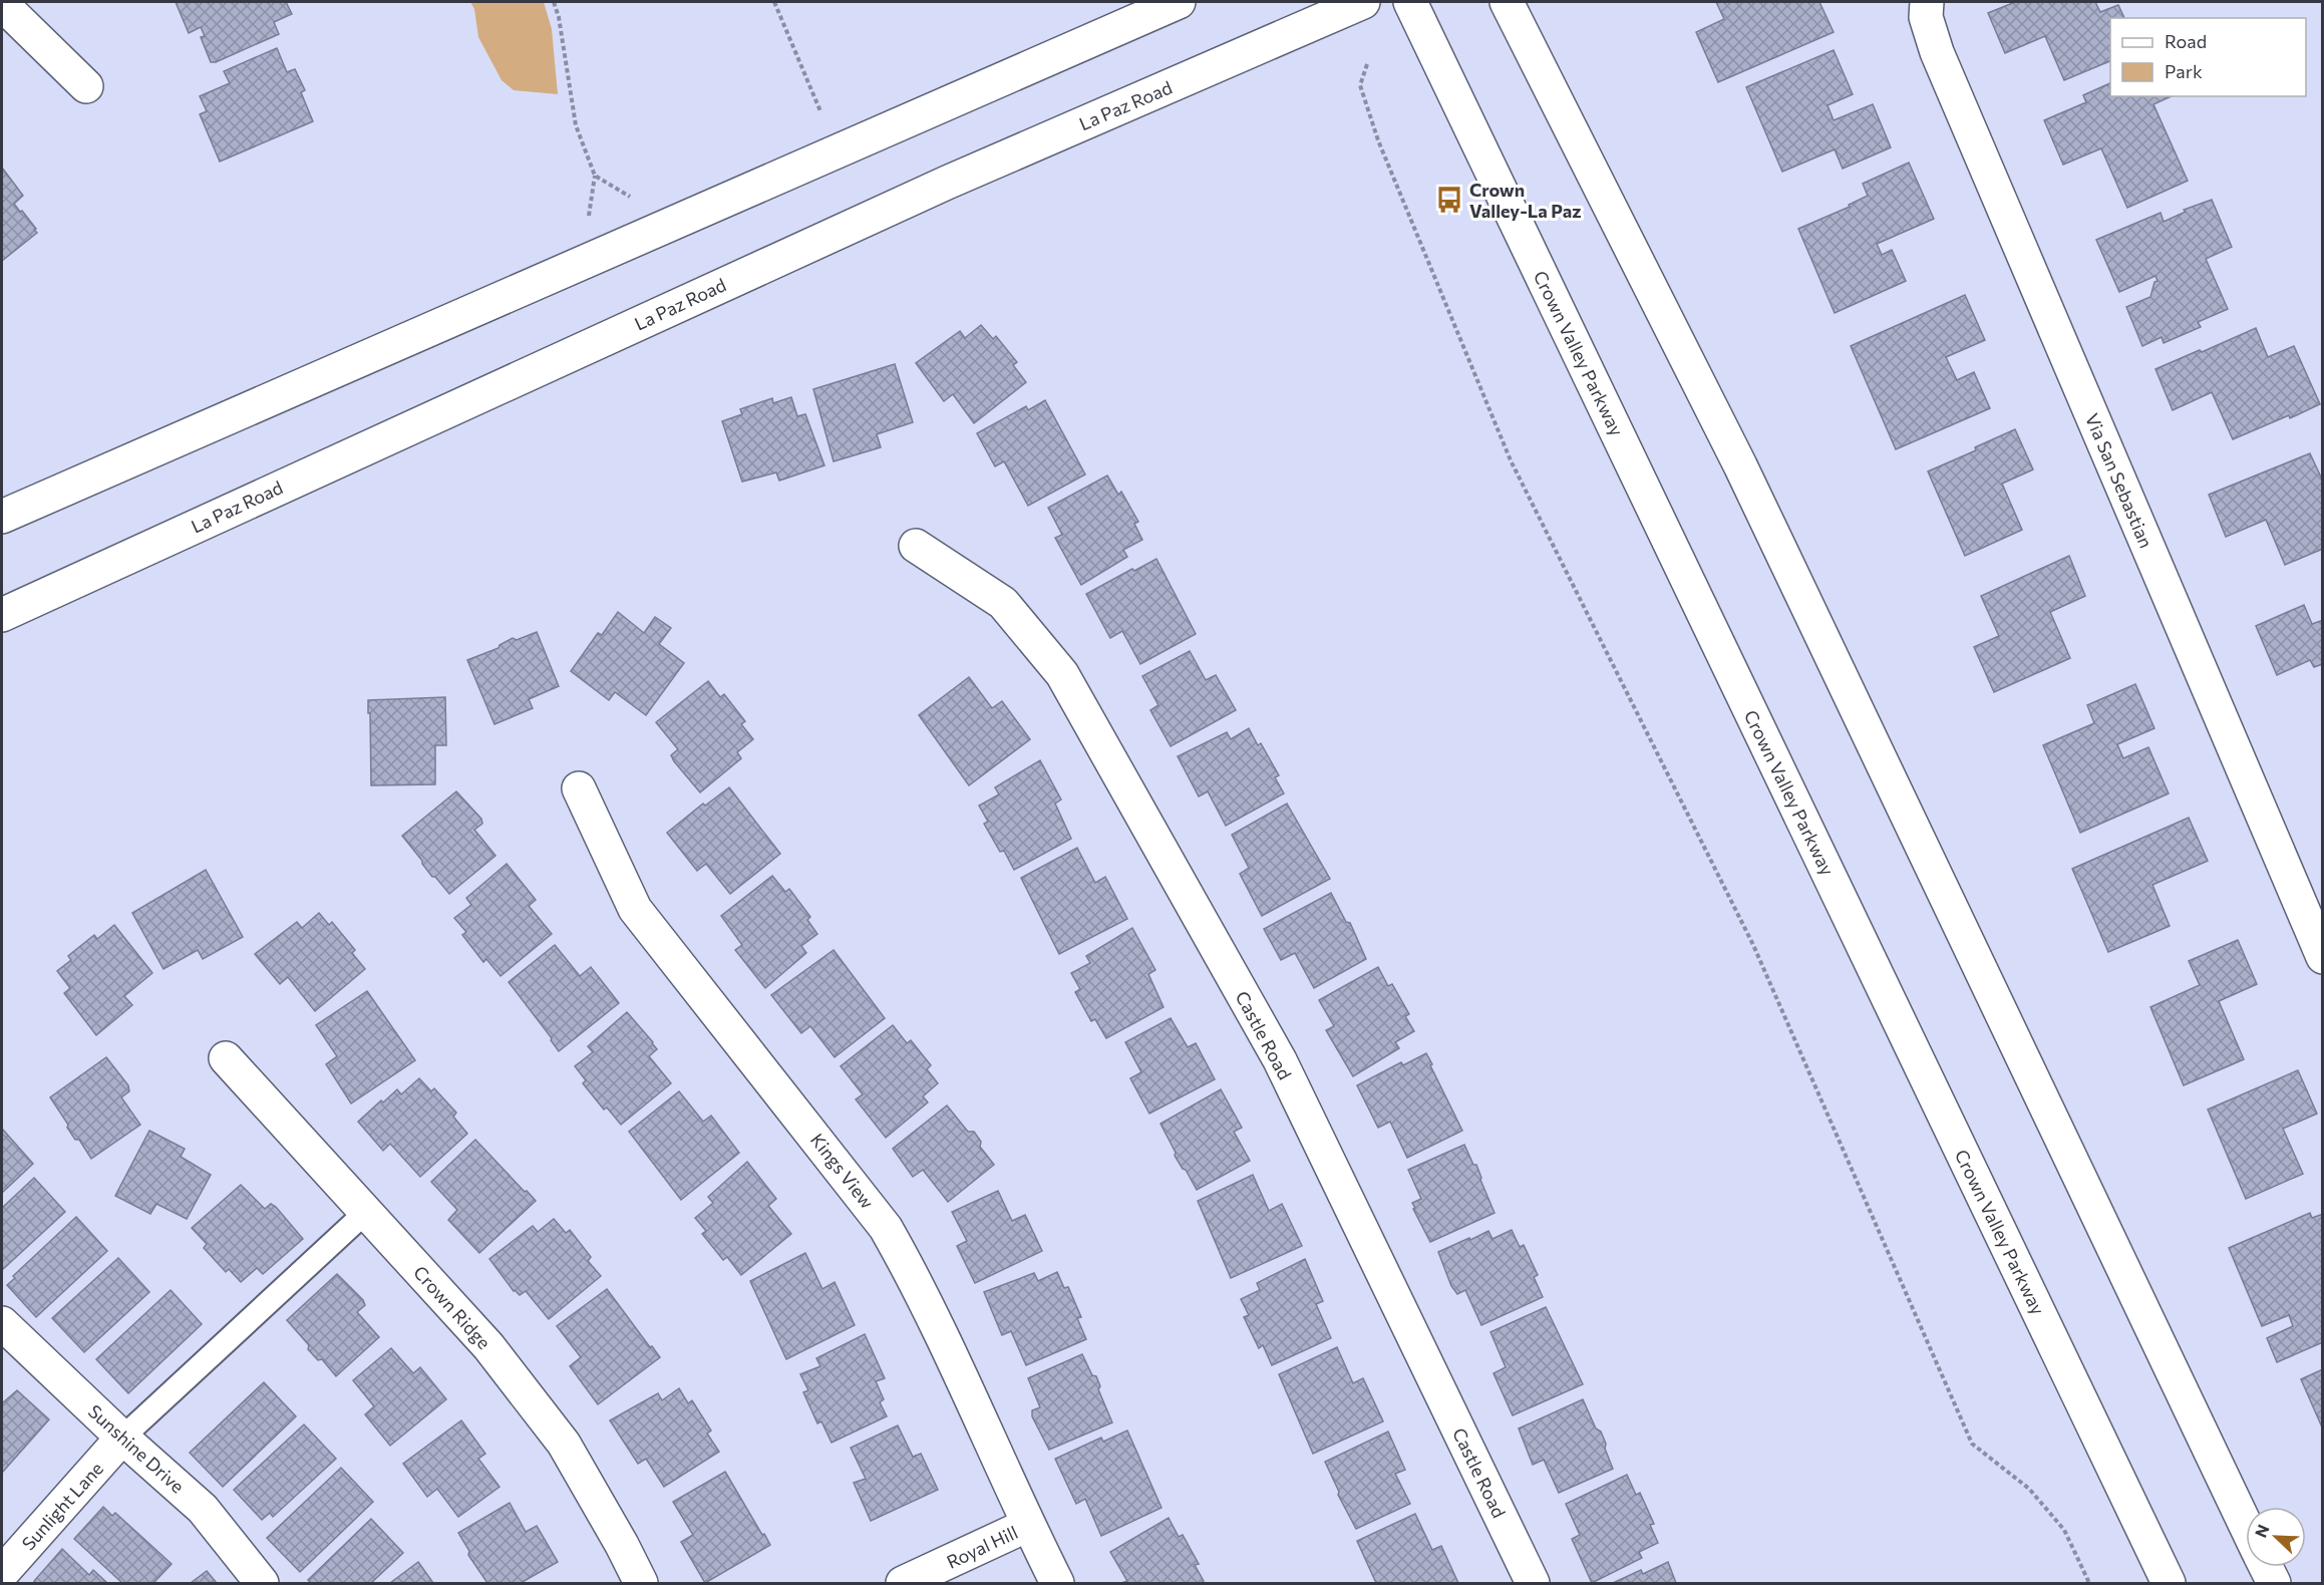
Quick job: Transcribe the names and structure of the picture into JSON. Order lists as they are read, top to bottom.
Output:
{
  "streets": {
    "main road": [
      "La Paz Road",
      "Crown Valley Parkway",
      "Via San Sebastian",
      "Castle Road",
      "Kings View",
      "Crown Ridge",
      "Sunshine Drive",
      "Sunlight Lane",
      "Royal Hill"
    ]
  },
  "crossings": [
    ["Kings View", "Royal Hill"],
    ["Sunshine Drive", "Sunlight Lane"]
  ],
  "places": {
    "bus stop": ["Crown Valley-La Paz"]
  },
  "legend": ["Road", "Park"],
  "north": "top left"
}
